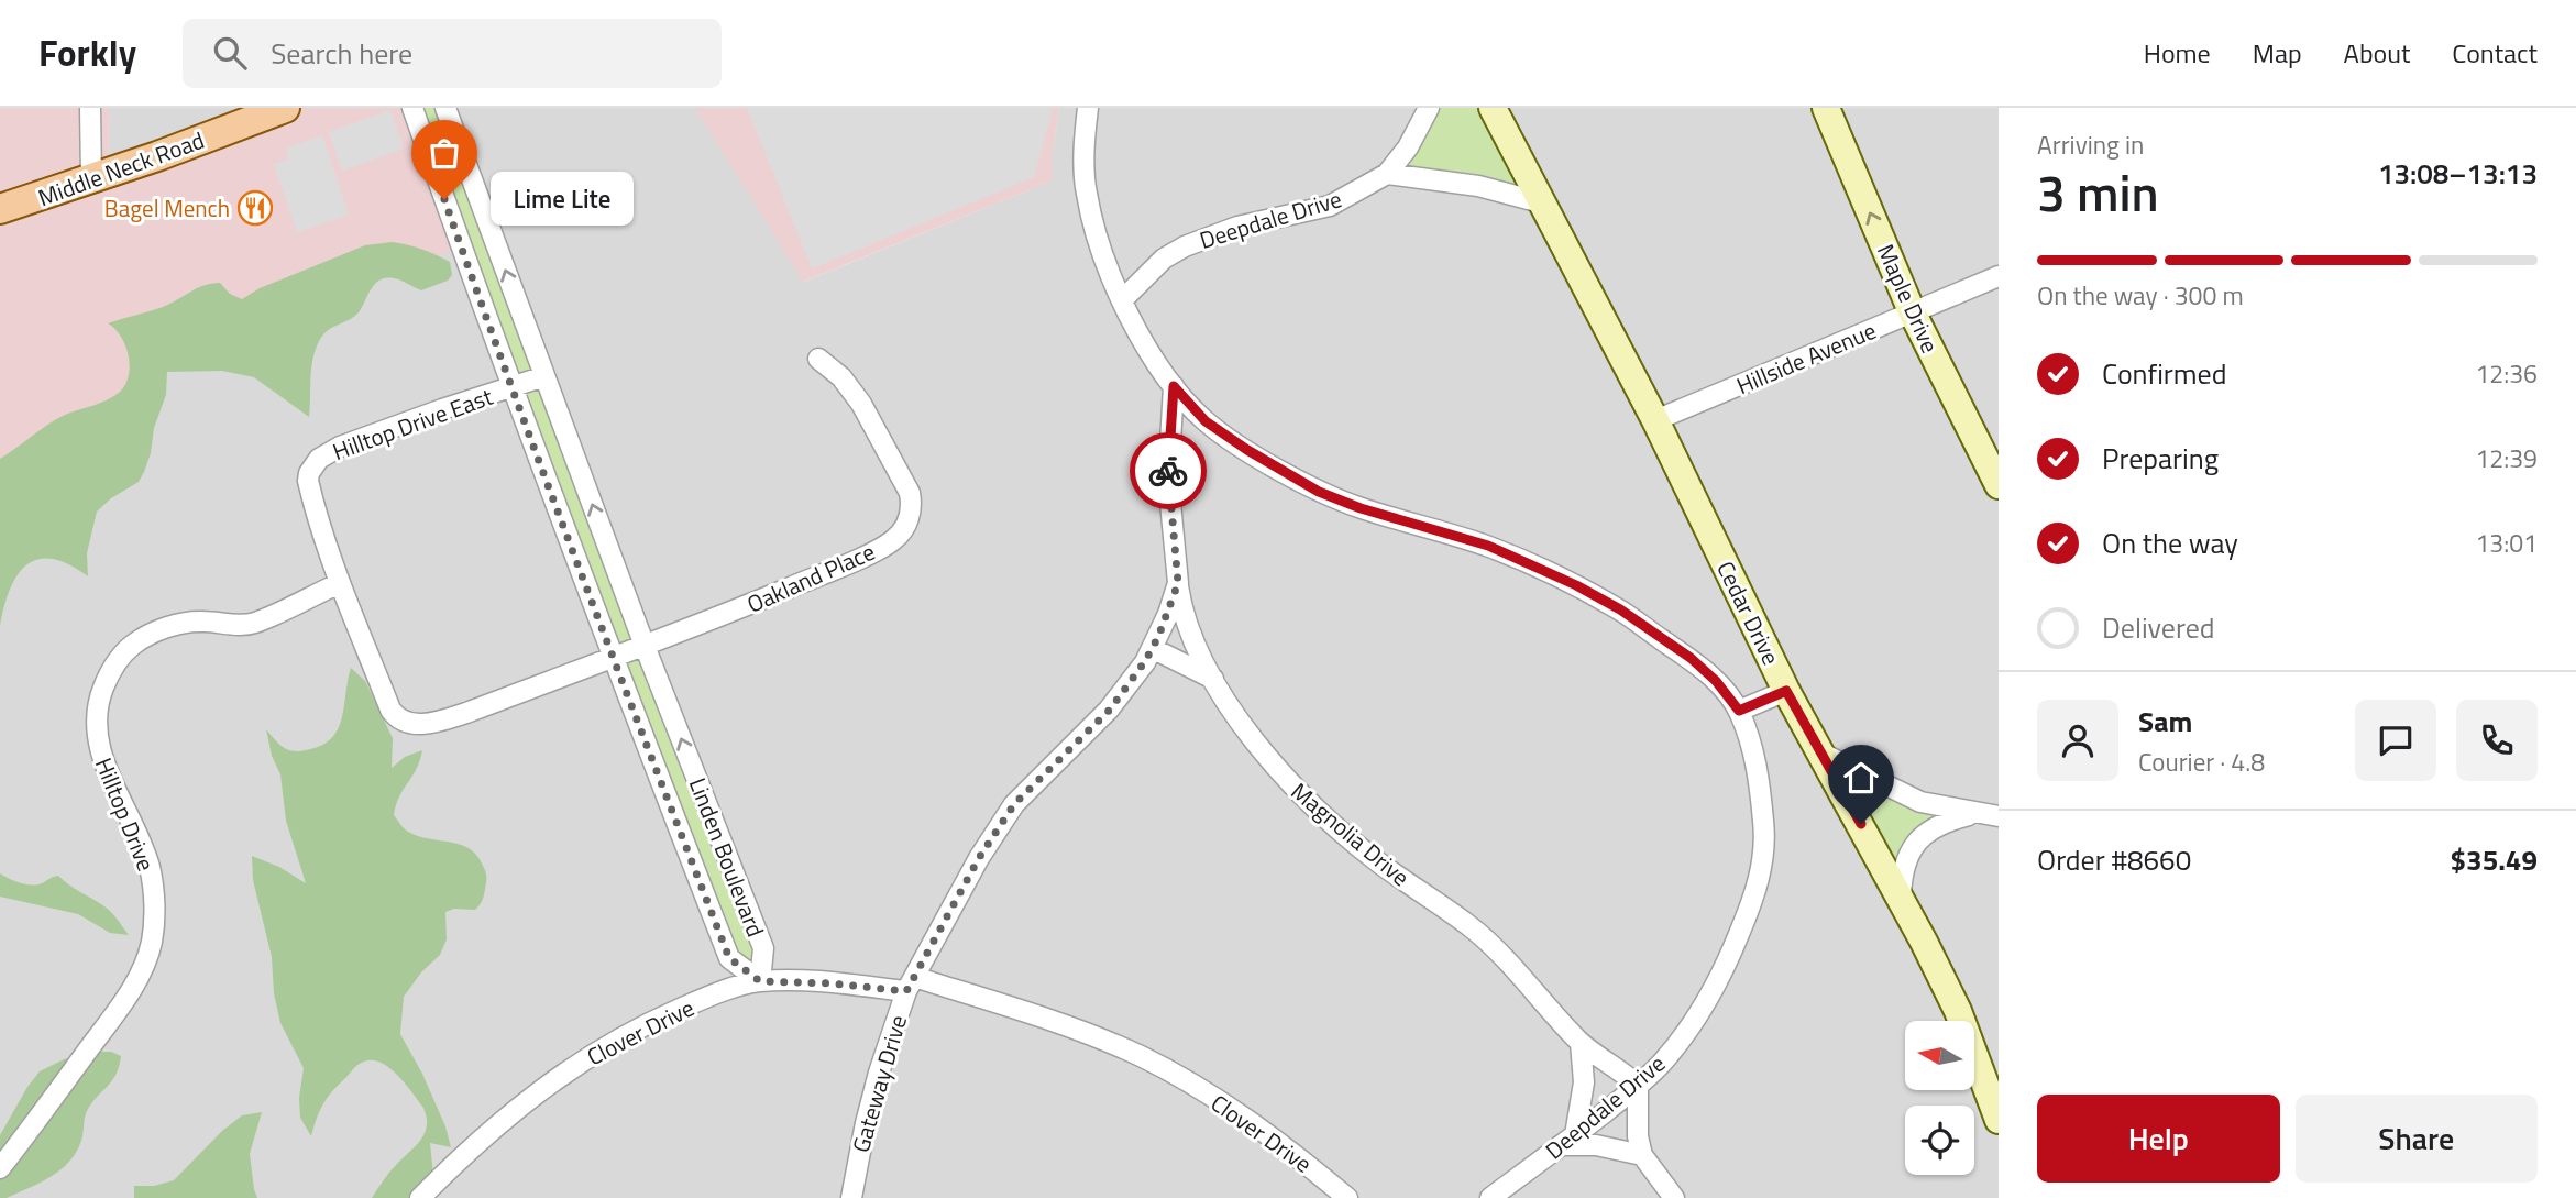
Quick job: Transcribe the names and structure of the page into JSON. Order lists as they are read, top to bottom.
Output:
{
  "streets": {
    "main road": ["Middle Neck Road"],
    "street": [
      "Deepdale Drive",
      "Maple Drive",
      "Hillside Avenue",
      "Hilltop Drive East",
      "Oakland Place",
      "Cedar Drive",
      "Hilltop Drive",
      "Magnolia Drive",
      "Linden Boulevard",
      "Clover Drive",
      "Gateway Drive"
    ]
  },
  "crossings": [
    ["Deepdale Drive", "Magnolia Drive"],
    ["Deepdale Drive", "Gateway Drive"],
    ["Maple Drive", "Hillside Avenue"],
    ["Hillside Avenue", "Cedar Drive"],
    ["Hilltop Drive East", "Oakland Place"],
    ["Hilltop Drive East", "Hilltop Drive"],
    ["Hilltop Drive East", "Linden Boulevard"],
    ["Oakland Place", "Linden Boulevard"],
    ["Magnolia Drive", "Gateway Drive"],
    ["Linden Boulevard", "Clover Drive"],
    ["Clover Drive", "Gateway Drive"]
  ],
  "one_way": ["Maple Drive"],
  "places": {
    "other": ["Lime Lite"],
    "restaurant": ["Bagel Mench"]
  },
  "north": "left",
  "page": {
    "header": "Forkly",
    "search": "Search here",
    "nav": [
      "Home",
      "Map",
      "About",
      "Contact"
    ],
    "heading": ["3 min", "Arriving in", "13:08–13:13"],
    "panel": [
      "Sam",
      "Courier · 4.8",
      "Order #8660",
      "$35.49"
    ],
    "bubble": "Lime Lite",
    "bar": "On the way · 300 m",
    "list": [
      ["Confirmed", "12:36"],
      ["Preparing", "12:39"],
      ["On the way", "13:01"],
      "Delivered"
    ],
    "buttons": ["Help", "Share"]
  }
}
